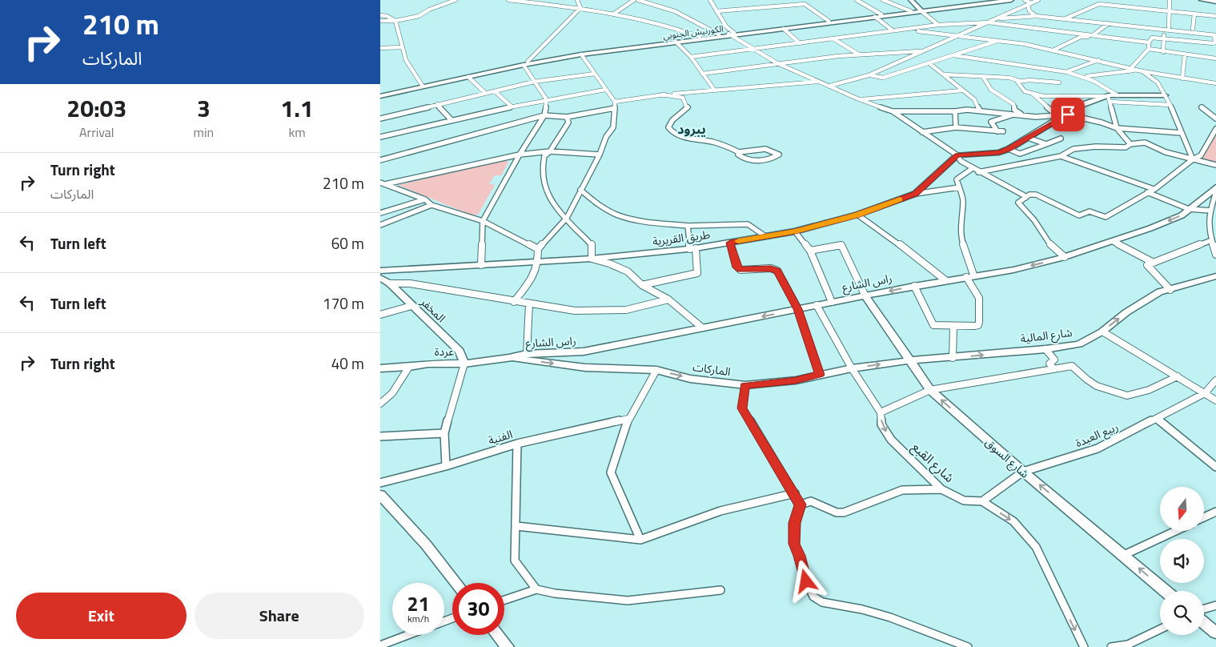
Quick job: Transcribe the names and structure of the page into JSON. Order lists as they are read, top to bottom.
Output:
{
  "streets": {
    "street": [
      "الكورنيش الجنوبي",
      "طريق القريرية",
      "راس الشارع",
      "المخفر",
      "شارع المالية",
      "عردة",
      "الماركات",
      "ربيع العبدة",
      "الفنية",
      "شارع السوق",
      "شارع القبع"
    ]
  },
  "crossings": [
    ["راس الشارع", "عردة"],
    ["راس الشارع", "الماركات"],
    ["راس الشارع", "شارع السوق"],
    ["راس الشارع", "شارع القبع"],
    ["المخفر", "عردة"],
    ["شارع المالية", "الماركات"],
    ["شارع المالية", "شارع السوق"],
    ["عردة", "الماركات"],
    ["الماركات", "شارع السوق"],
    ["الماركات", "شارع القبع"],
    ["ربيع العبدة", "شارع السوق"],
    ["ربيع العبدة", "شارع القبع"]
  ],
  "one_way": ["راس الشارع", "شارع السوق", "شارع القبع"],
  "districts": ["يبرود"],
  "north": "bottom",
  "page": {
    "turn": ["210 m", "الماركات"],
    "eta": [
      "20:03",
      "Arrival",
      "3",
      "min",
      "1.1",
      "km"
    ],
    "list": [
      {
        "name": "Turn right",
        "note": "الماركات",
        "value": "210 m"
      },
      {
        "name": "Turn left",
        "value": "60 m"
      },
      {
        "name": "Turn left",
        "value": "170 m"
      },
      {
        "name": "Turn right",
        "value": "40 m"
      }
    ],
    "speed": "21 km/h",
    "limit": "30",
    "buttons": ["Exit", "Share"]
  }
}
